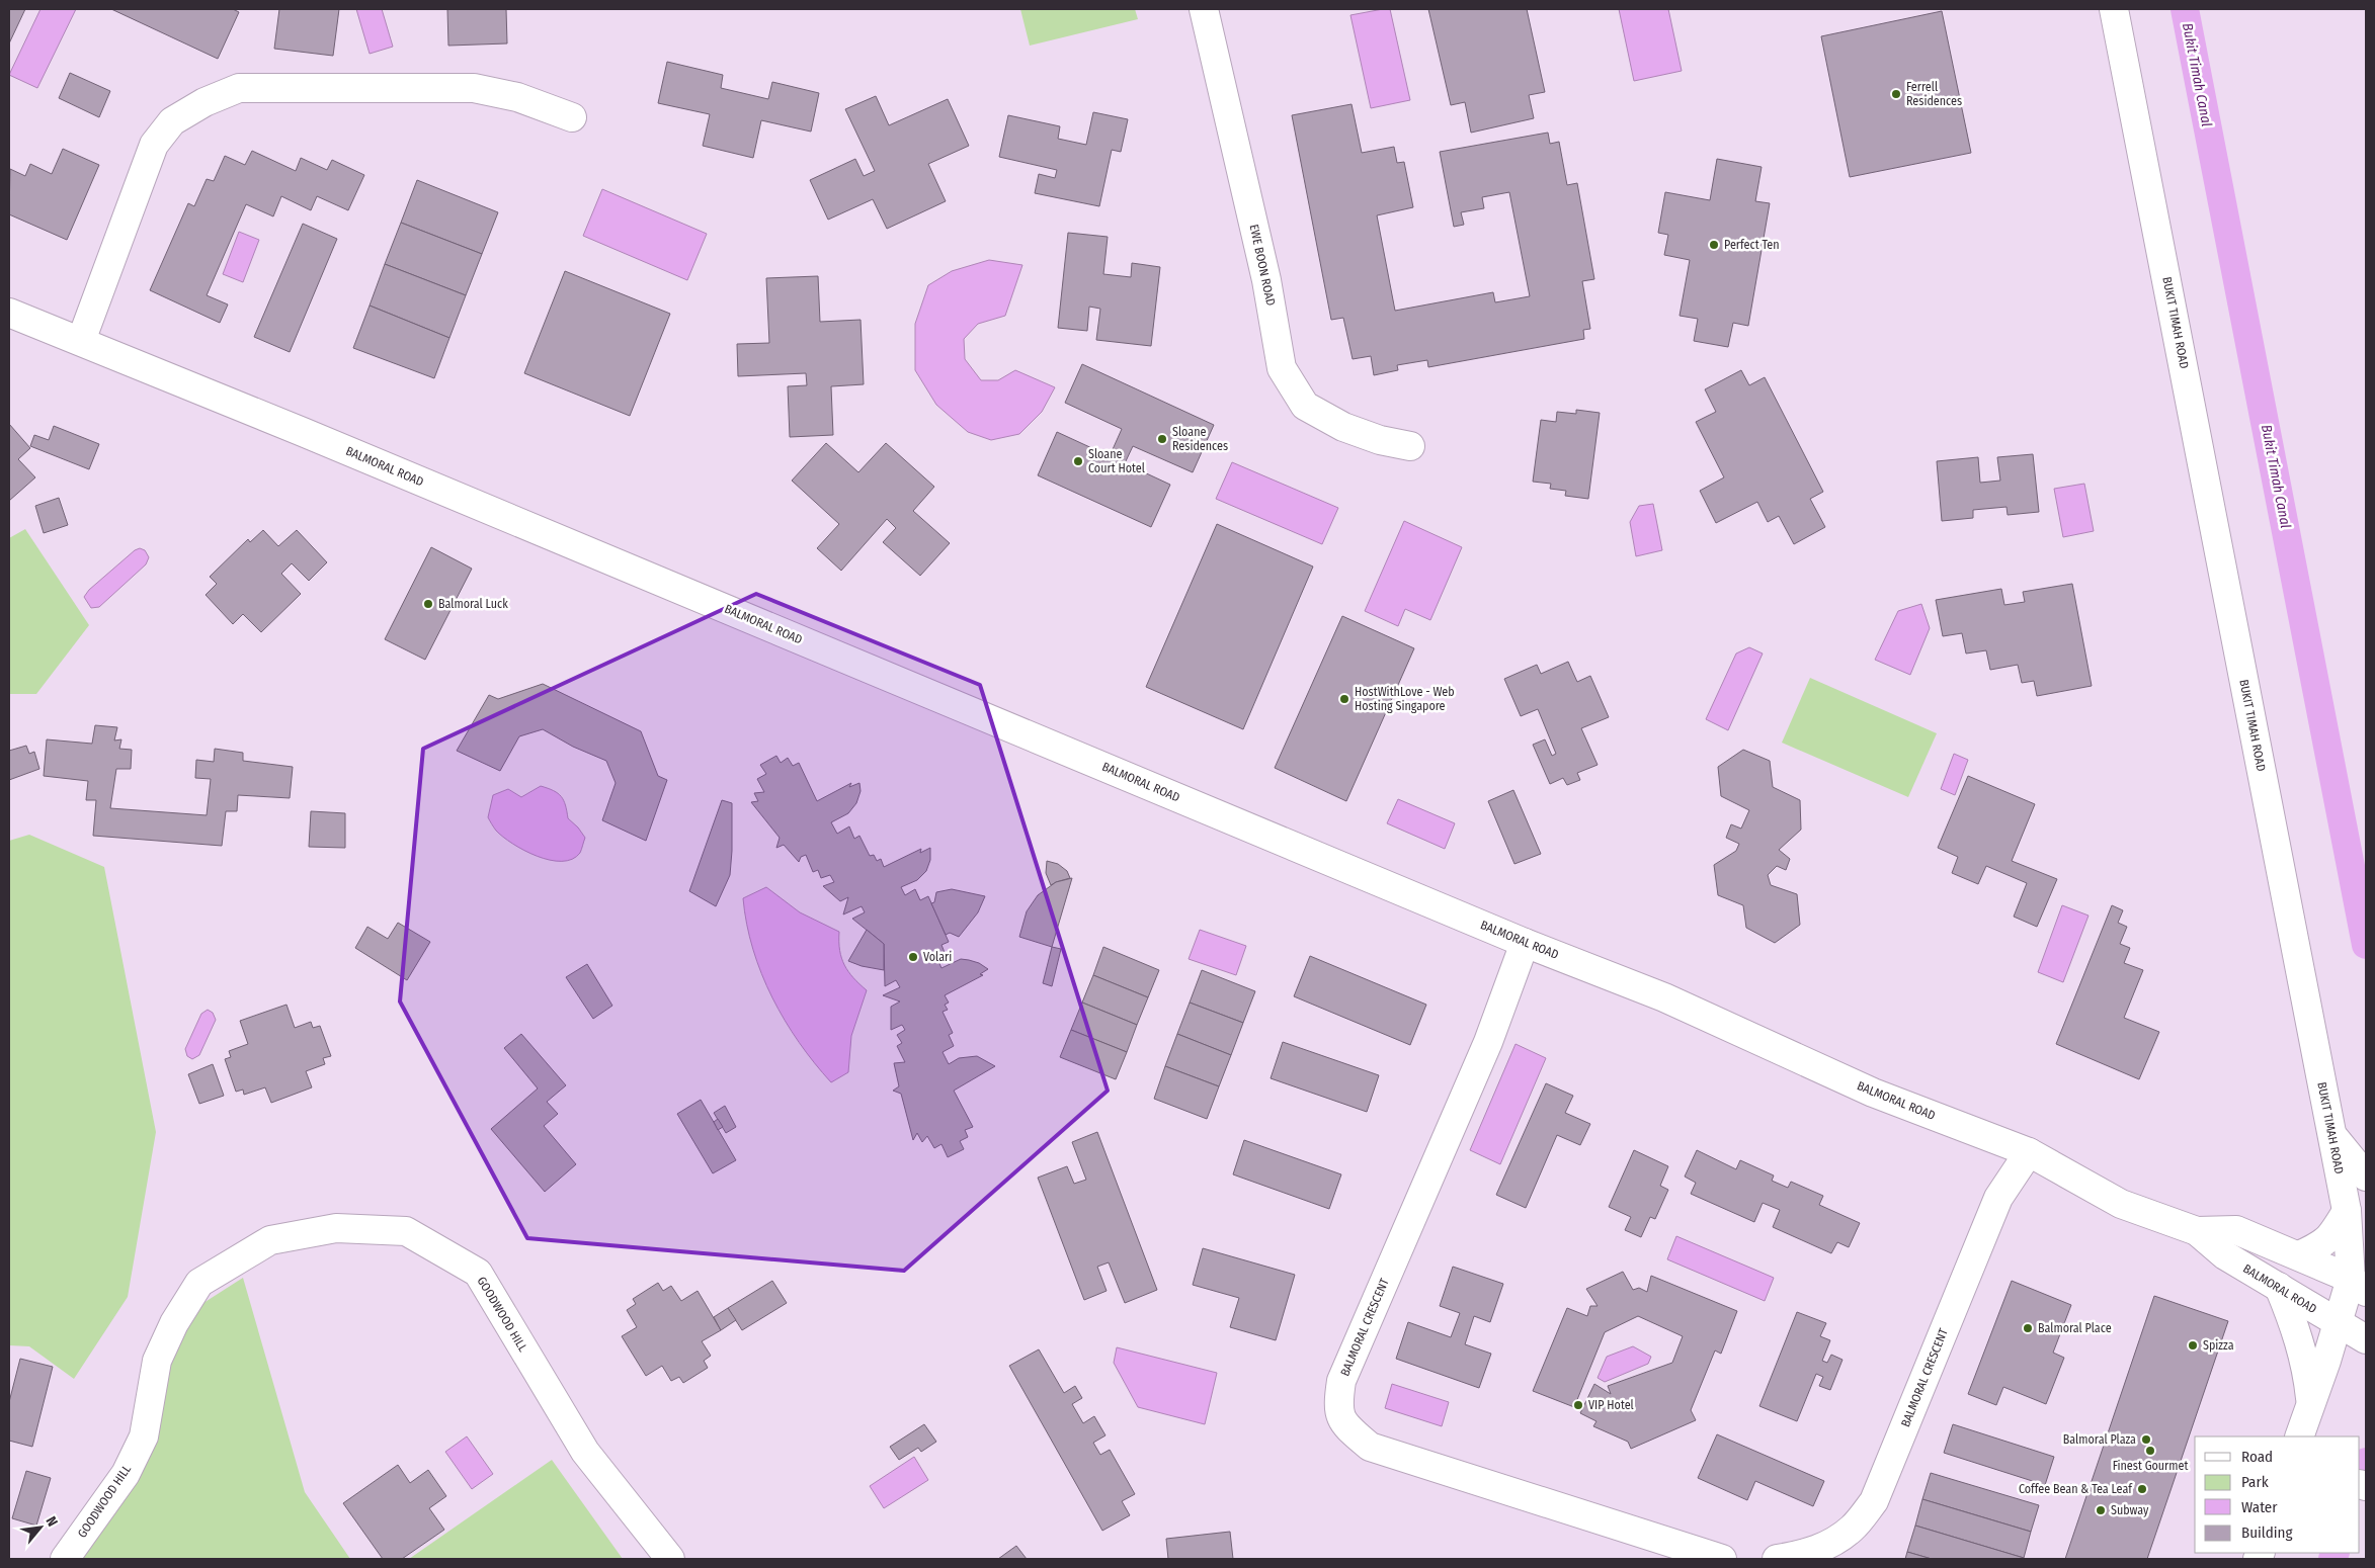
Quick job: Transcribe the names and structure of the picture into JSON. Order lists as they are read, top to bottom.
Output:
{
  "streets": {
    "main road": [
      "EWE BOON ROAD",
      "BUKIT TIMAH ROAD",
      "BALMORAL ROAD",
      "GOODWOOD HILL",
      "BALMORAL CRESCENT"
    ]
  },
  "crossings": [
    ["BUKIT TIMAH ROAD", "BALMORAL ROAD"],
    ["BALMORAL ROAD", "BALMORAL CRESCENT"]
  ],
  "water": ["Bukit Timah Canal"],
  "places": [
    "Ferrell Residences",
    "Perfect Ten",
    "Sloane Residences",
    "Sloane Court Hotel",
    "Balmoral Luck",
    "HostWithLove - Web Hosting Singapore",
    "Volari",
    "Balmoral Place",
    "Spizza",
    "VIP Hotel",
    "Balmoral Plaza",
    "Finest Gourmet",
    "Coffee Bean & Tea Leaf",
    "Subway"
  ],
  "legend": [
    "Road",
    "Park",
    "Water",
    "Building"
  ],
  "north": "top right"
}
